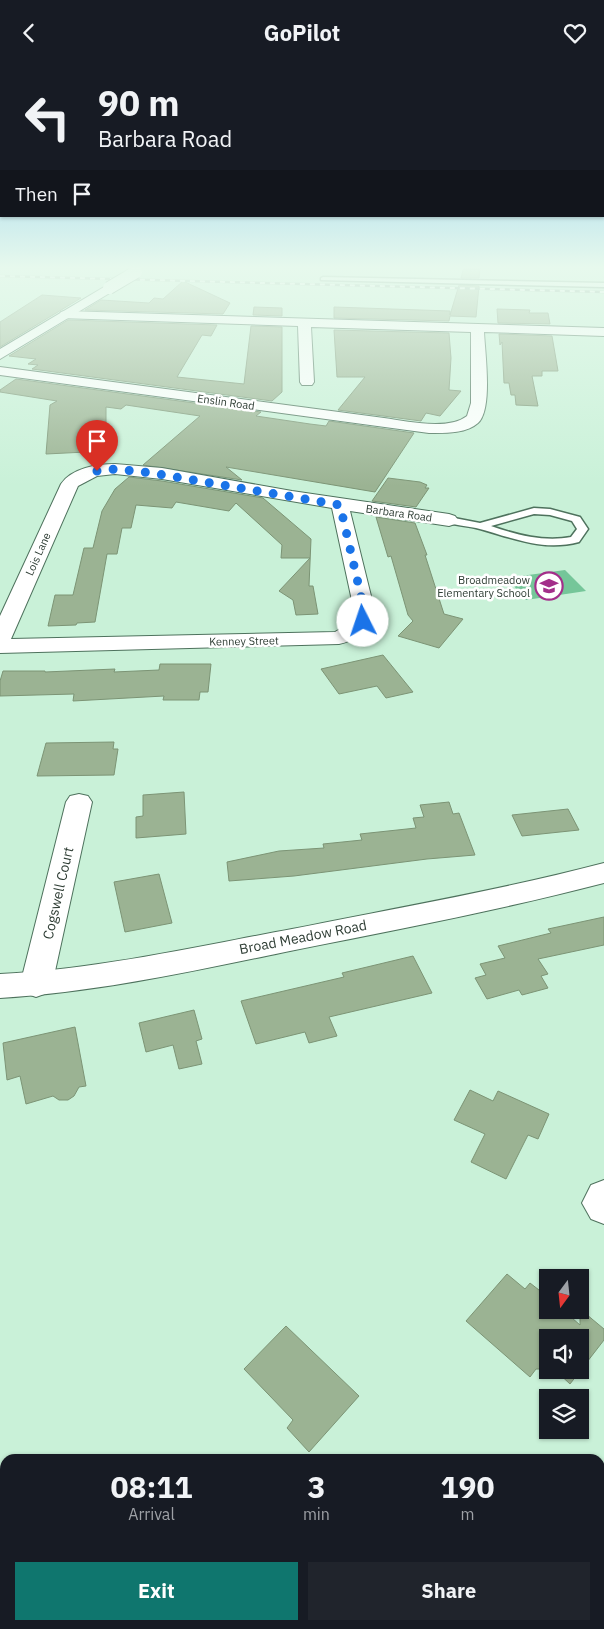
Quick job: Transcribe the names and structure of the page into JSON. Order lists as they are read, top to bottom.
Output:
{
  "streets": {
    "street": [
      "Enslin Road",
      "Barbara Road",
      "Lois Lane",
      "Kenney Street",
      "Cogswell Court",
      "Broad Meadow Road"
    ]
  },
  "crossings": [
    ["Barbara Road", "Lois Lane"],
    ["Barbara Road", "Kenney Street"],
    ["Cogswell Court", "Broad Meadow Road"]
  ],
  "places": {
    "school or university": ["Broadmeadow Elementary School"]
  },
  "north": "bottom",
  "page": {
    "header": "GoPilot",
    "turn": ["90 m", "Barbara Road"],
    "then": "Then",
    "eta": [
      "08:11",
      "Arrival",
      "3",
      "min",
      "190",
      "m"
    ],
    "buttons": ["Exit", "Share"]
  }
}
